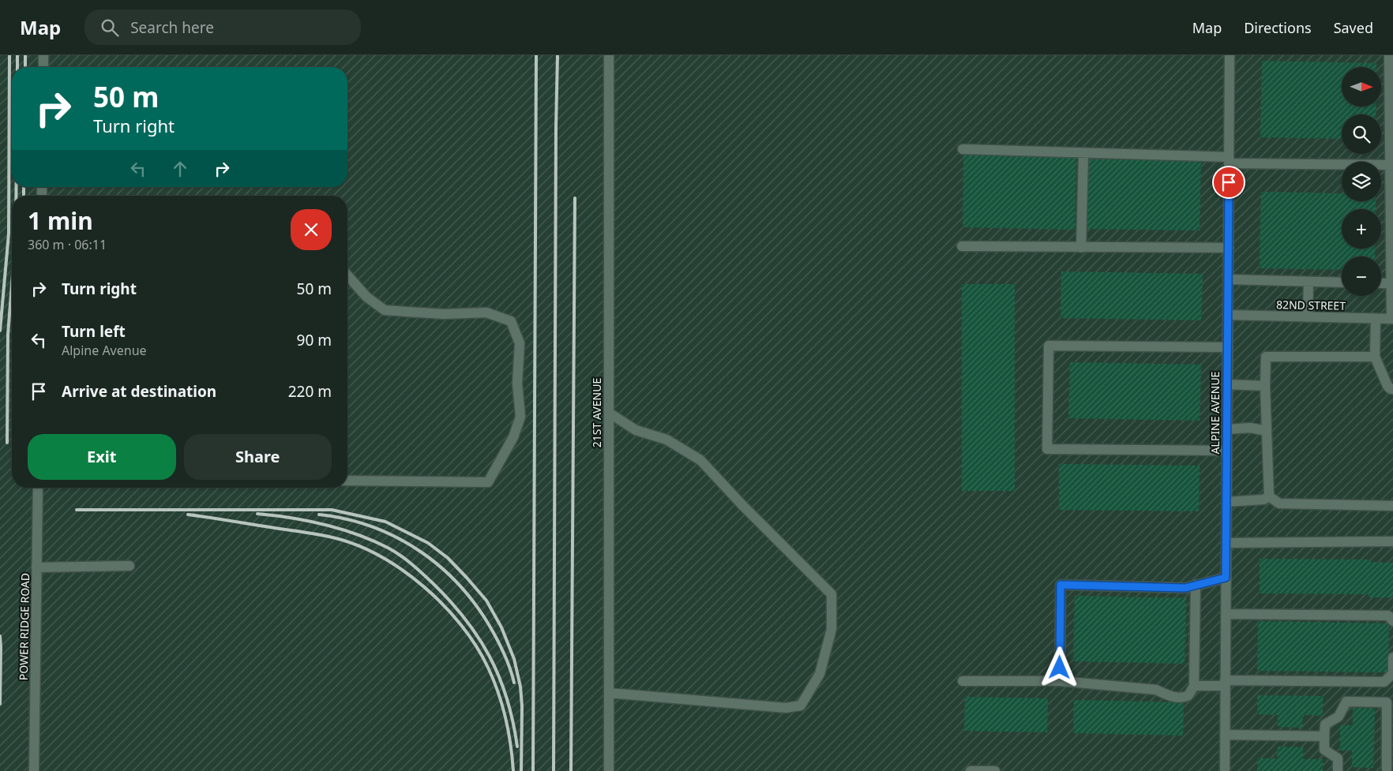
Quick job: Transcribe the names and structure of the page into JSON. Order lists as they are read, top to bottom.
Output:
{
  "streets": {
    "street": [
      "82ND STREET",
      "21ST AVENUE",
      "ALPINE AVENUE",
      "POWER RIDGE ROAD"
    ]
  },
  "crossings": [
    ["82ND STREET", "ALPINE AVENUE"]
  ],
  "north": "right",
  "page": {
    "header": "Map",
    "search": "Search here",
    "nav": ["Map", "Directions", "Saved"],
    "map_buttons": ["+", "−"],
    "turn": ["50 m", "Turn right"],
    "heading": ["1 min", "360 m · 06:11"],
    "list": [
      {
        "name": "Turn right",
        "value": "50 m"
      },
      {
        "name": "Turn left",
        "note": "Alpine Avenue",
        "value": "90 m"
      },
      {
        "name": "Arrive at destination",
        "value": "220 m"
      }
    ],
    "buttons": ["Exit", "Share"]
  }
}
